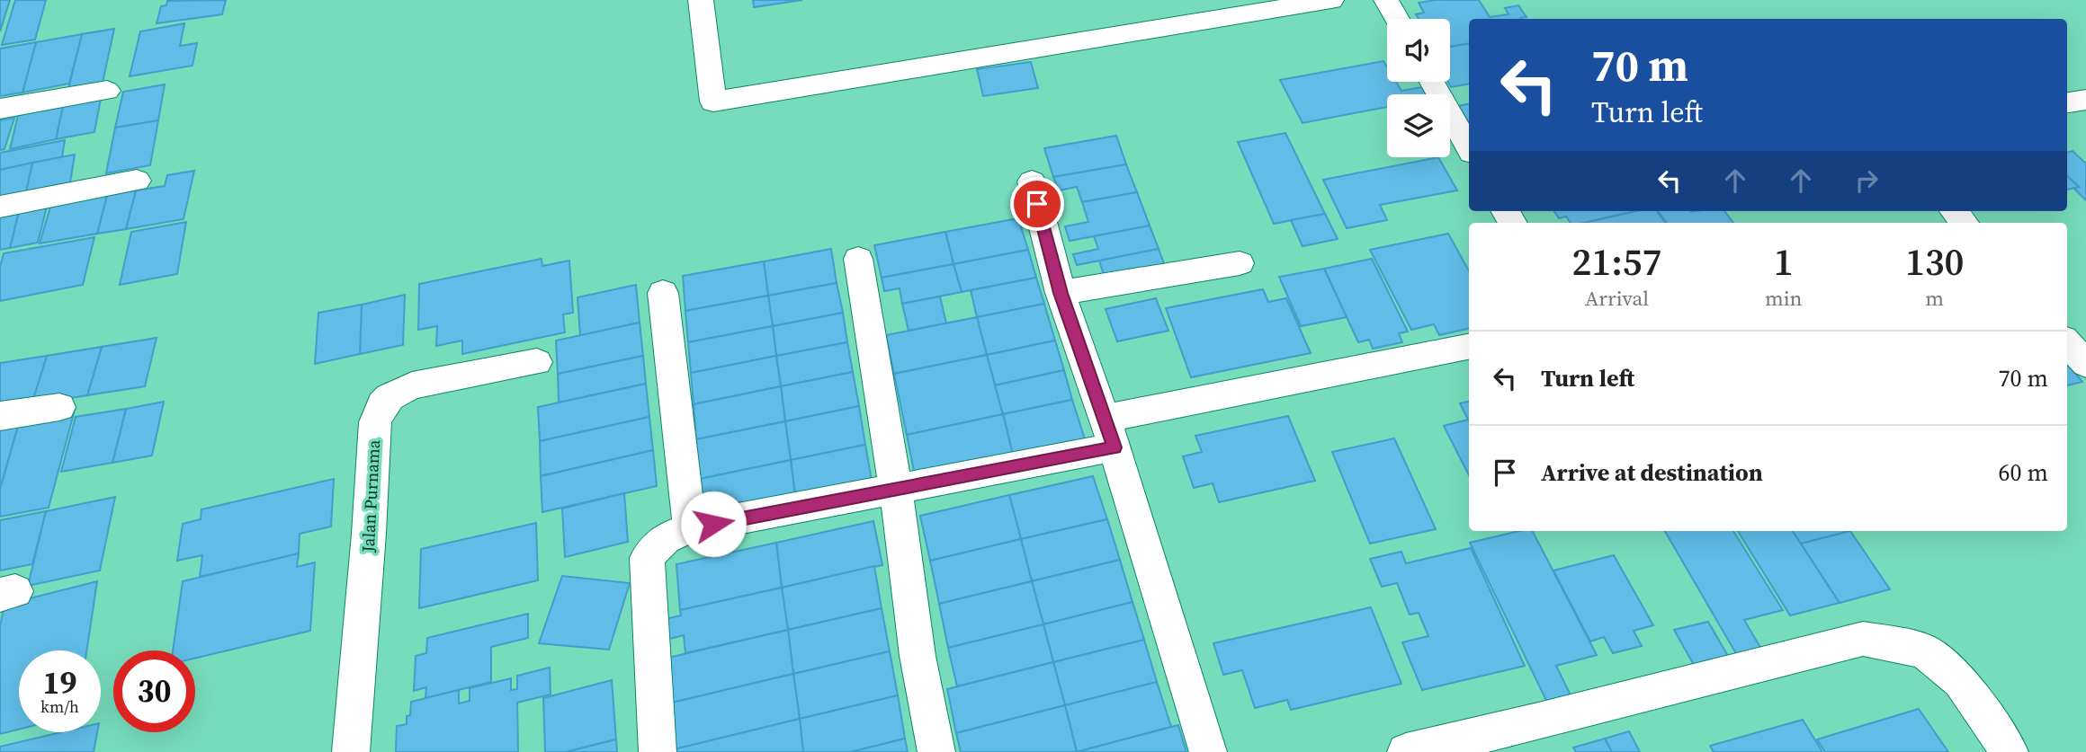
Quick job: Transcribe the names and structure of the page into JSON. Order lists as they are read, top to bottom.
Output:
{
  "streets": {
    "street": ["Jalan Purnama"]
  },
  "page": {
    "turn": ["70 m", "Turn left"],
    "eta": [
      "21:57",
      "Arrival",
      "1",
      "min",
      "130",
      "m"
    ],
    "list": [
      {
        "name": "Turn left",
        "value": "70 m"
      },
      {
        "name": "Arrive at destination",
        "value": "60 m"
      }
    ],
    "speed": "19 km/h",
    "limit": "30"
  }
}
